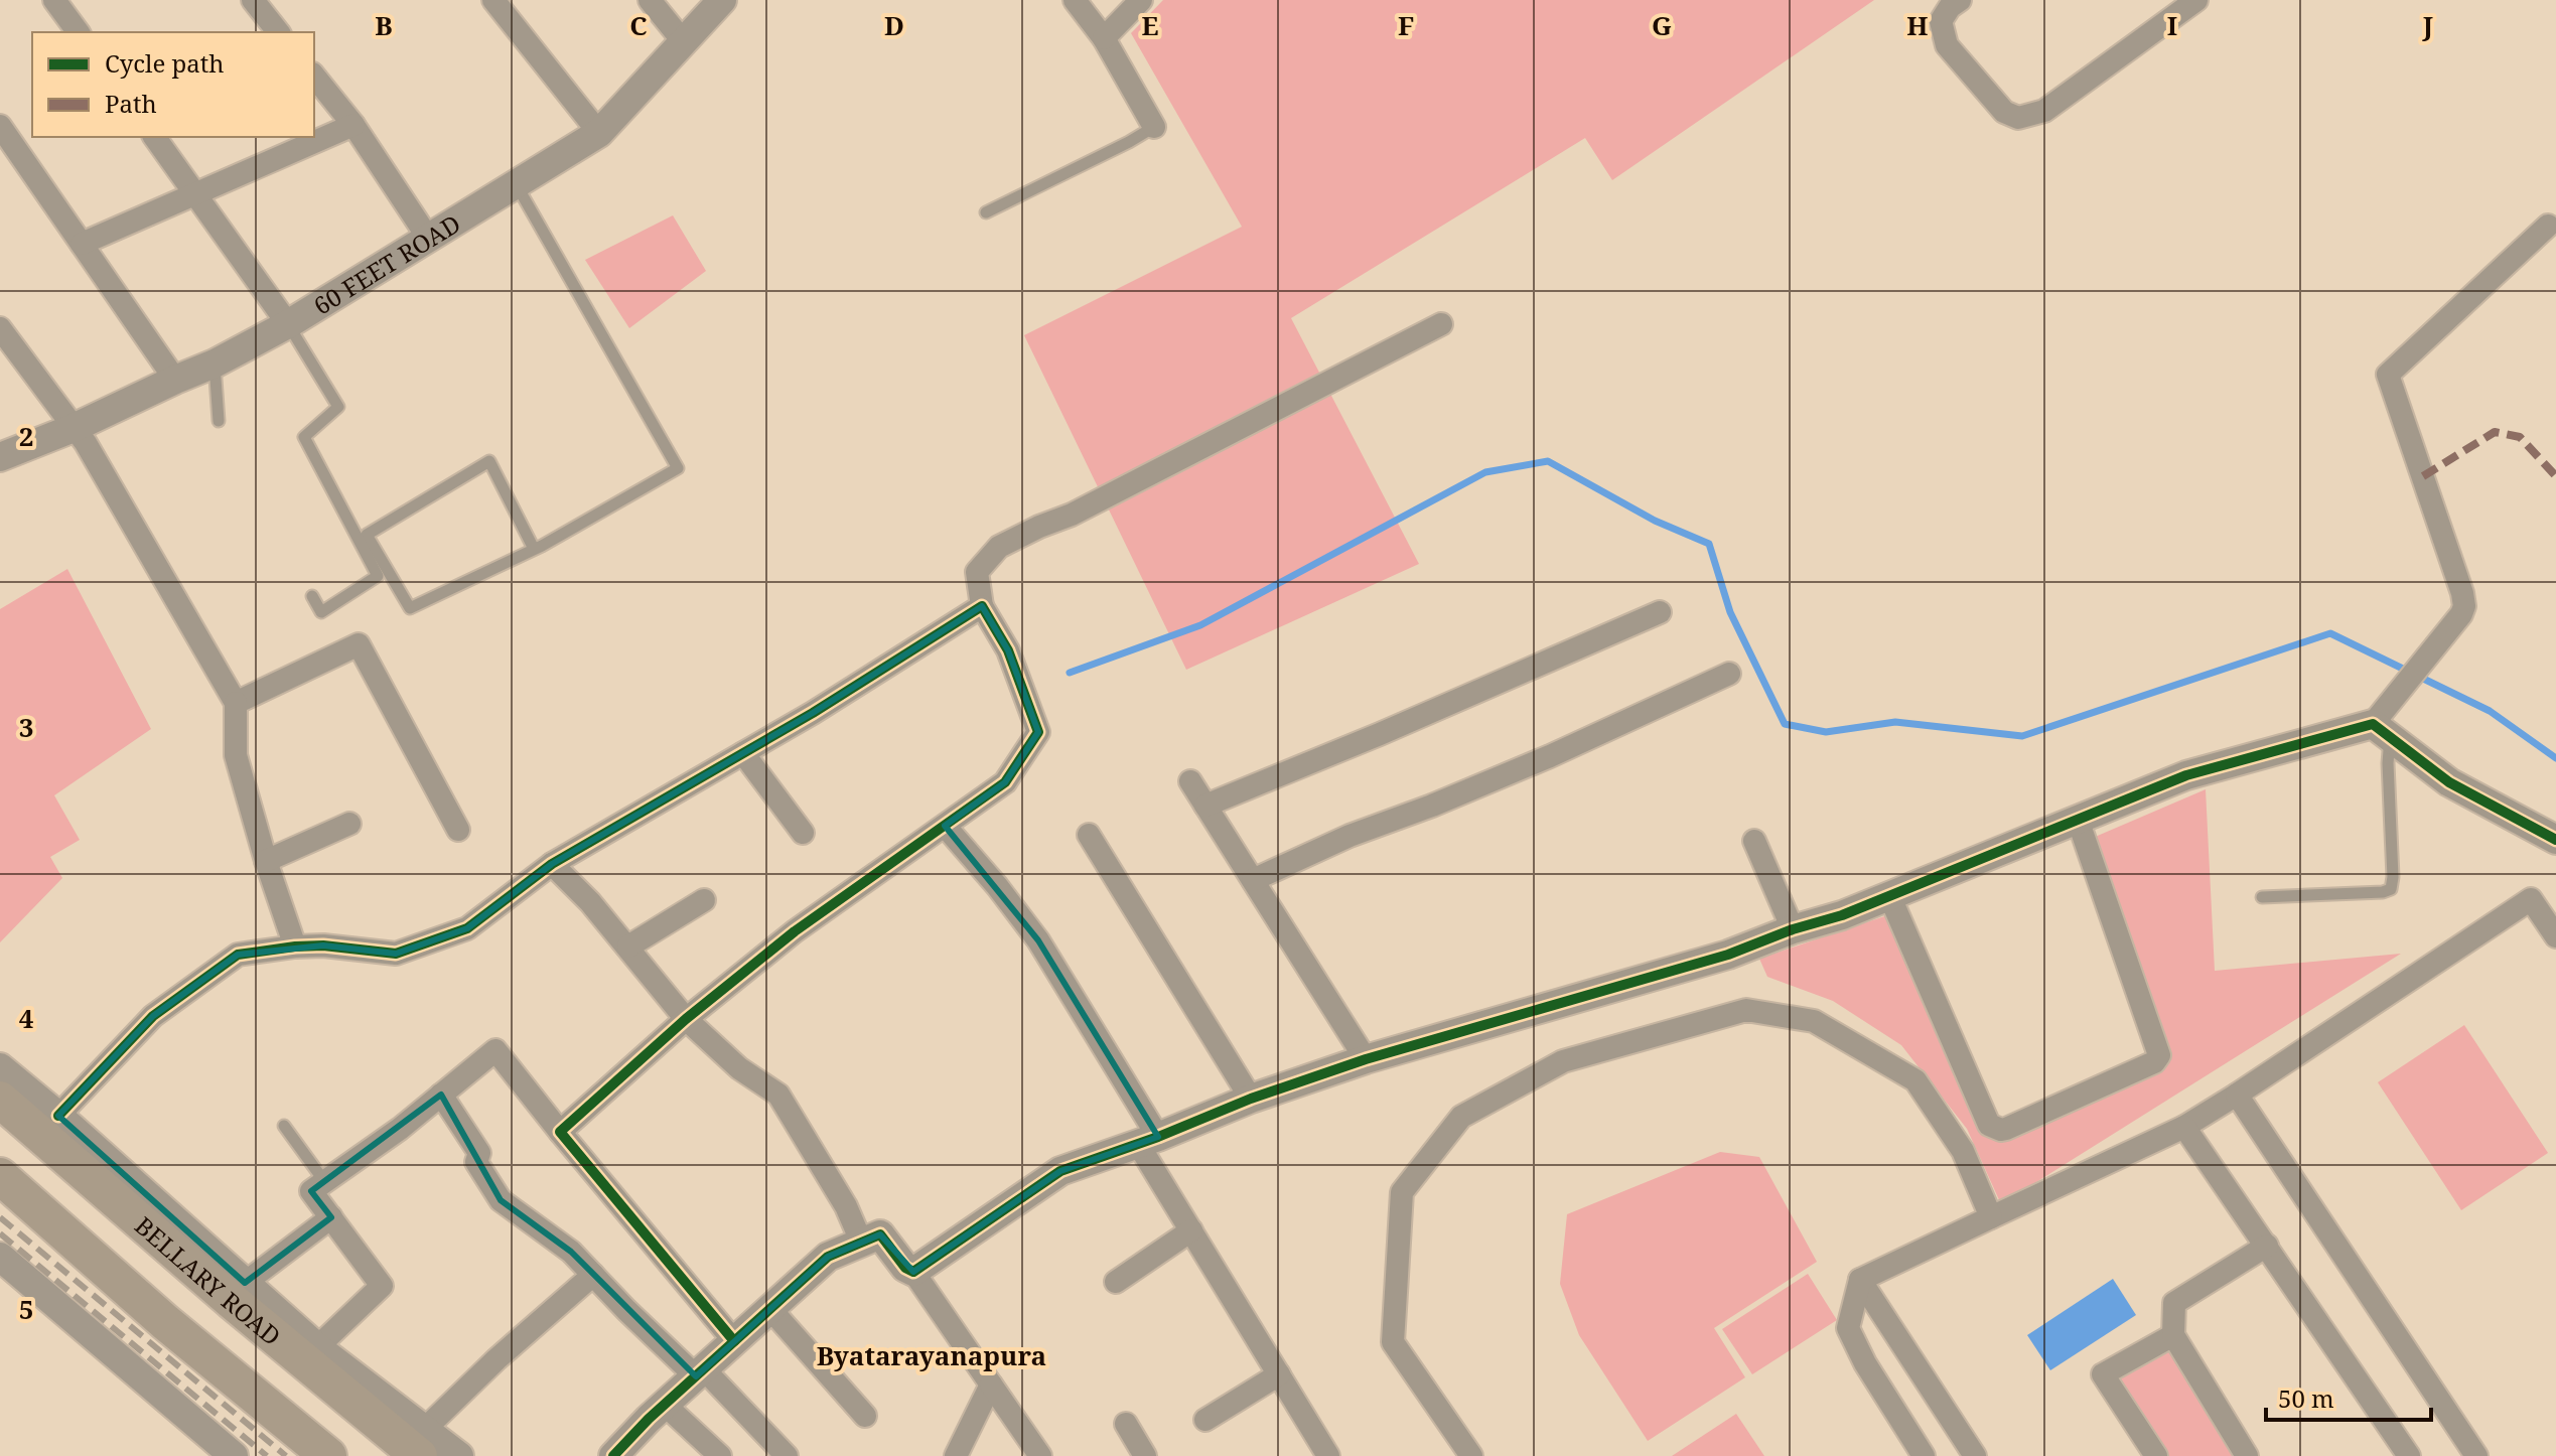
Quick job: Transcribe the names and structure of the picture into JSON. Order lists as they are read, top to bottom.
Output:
{
  "streets": {
    "highway": ["BELLARY ROAD"],
    "street": ["60 FEET ROAD"]
  },
  "districts": ["Byatarayanapura"],
  "legend": ["Cycle path", "Path"],
  "scale_bar": "50 m",
  "grid": {
    "columns": [
      "B",
      "C",
      "D",
      "E",
      "F",
      "G",
      "H",
      "I",
      "J"
    ],
    "rows": [
      "2",
      "3",
      "4",
      "5"
    ]
  }
}
